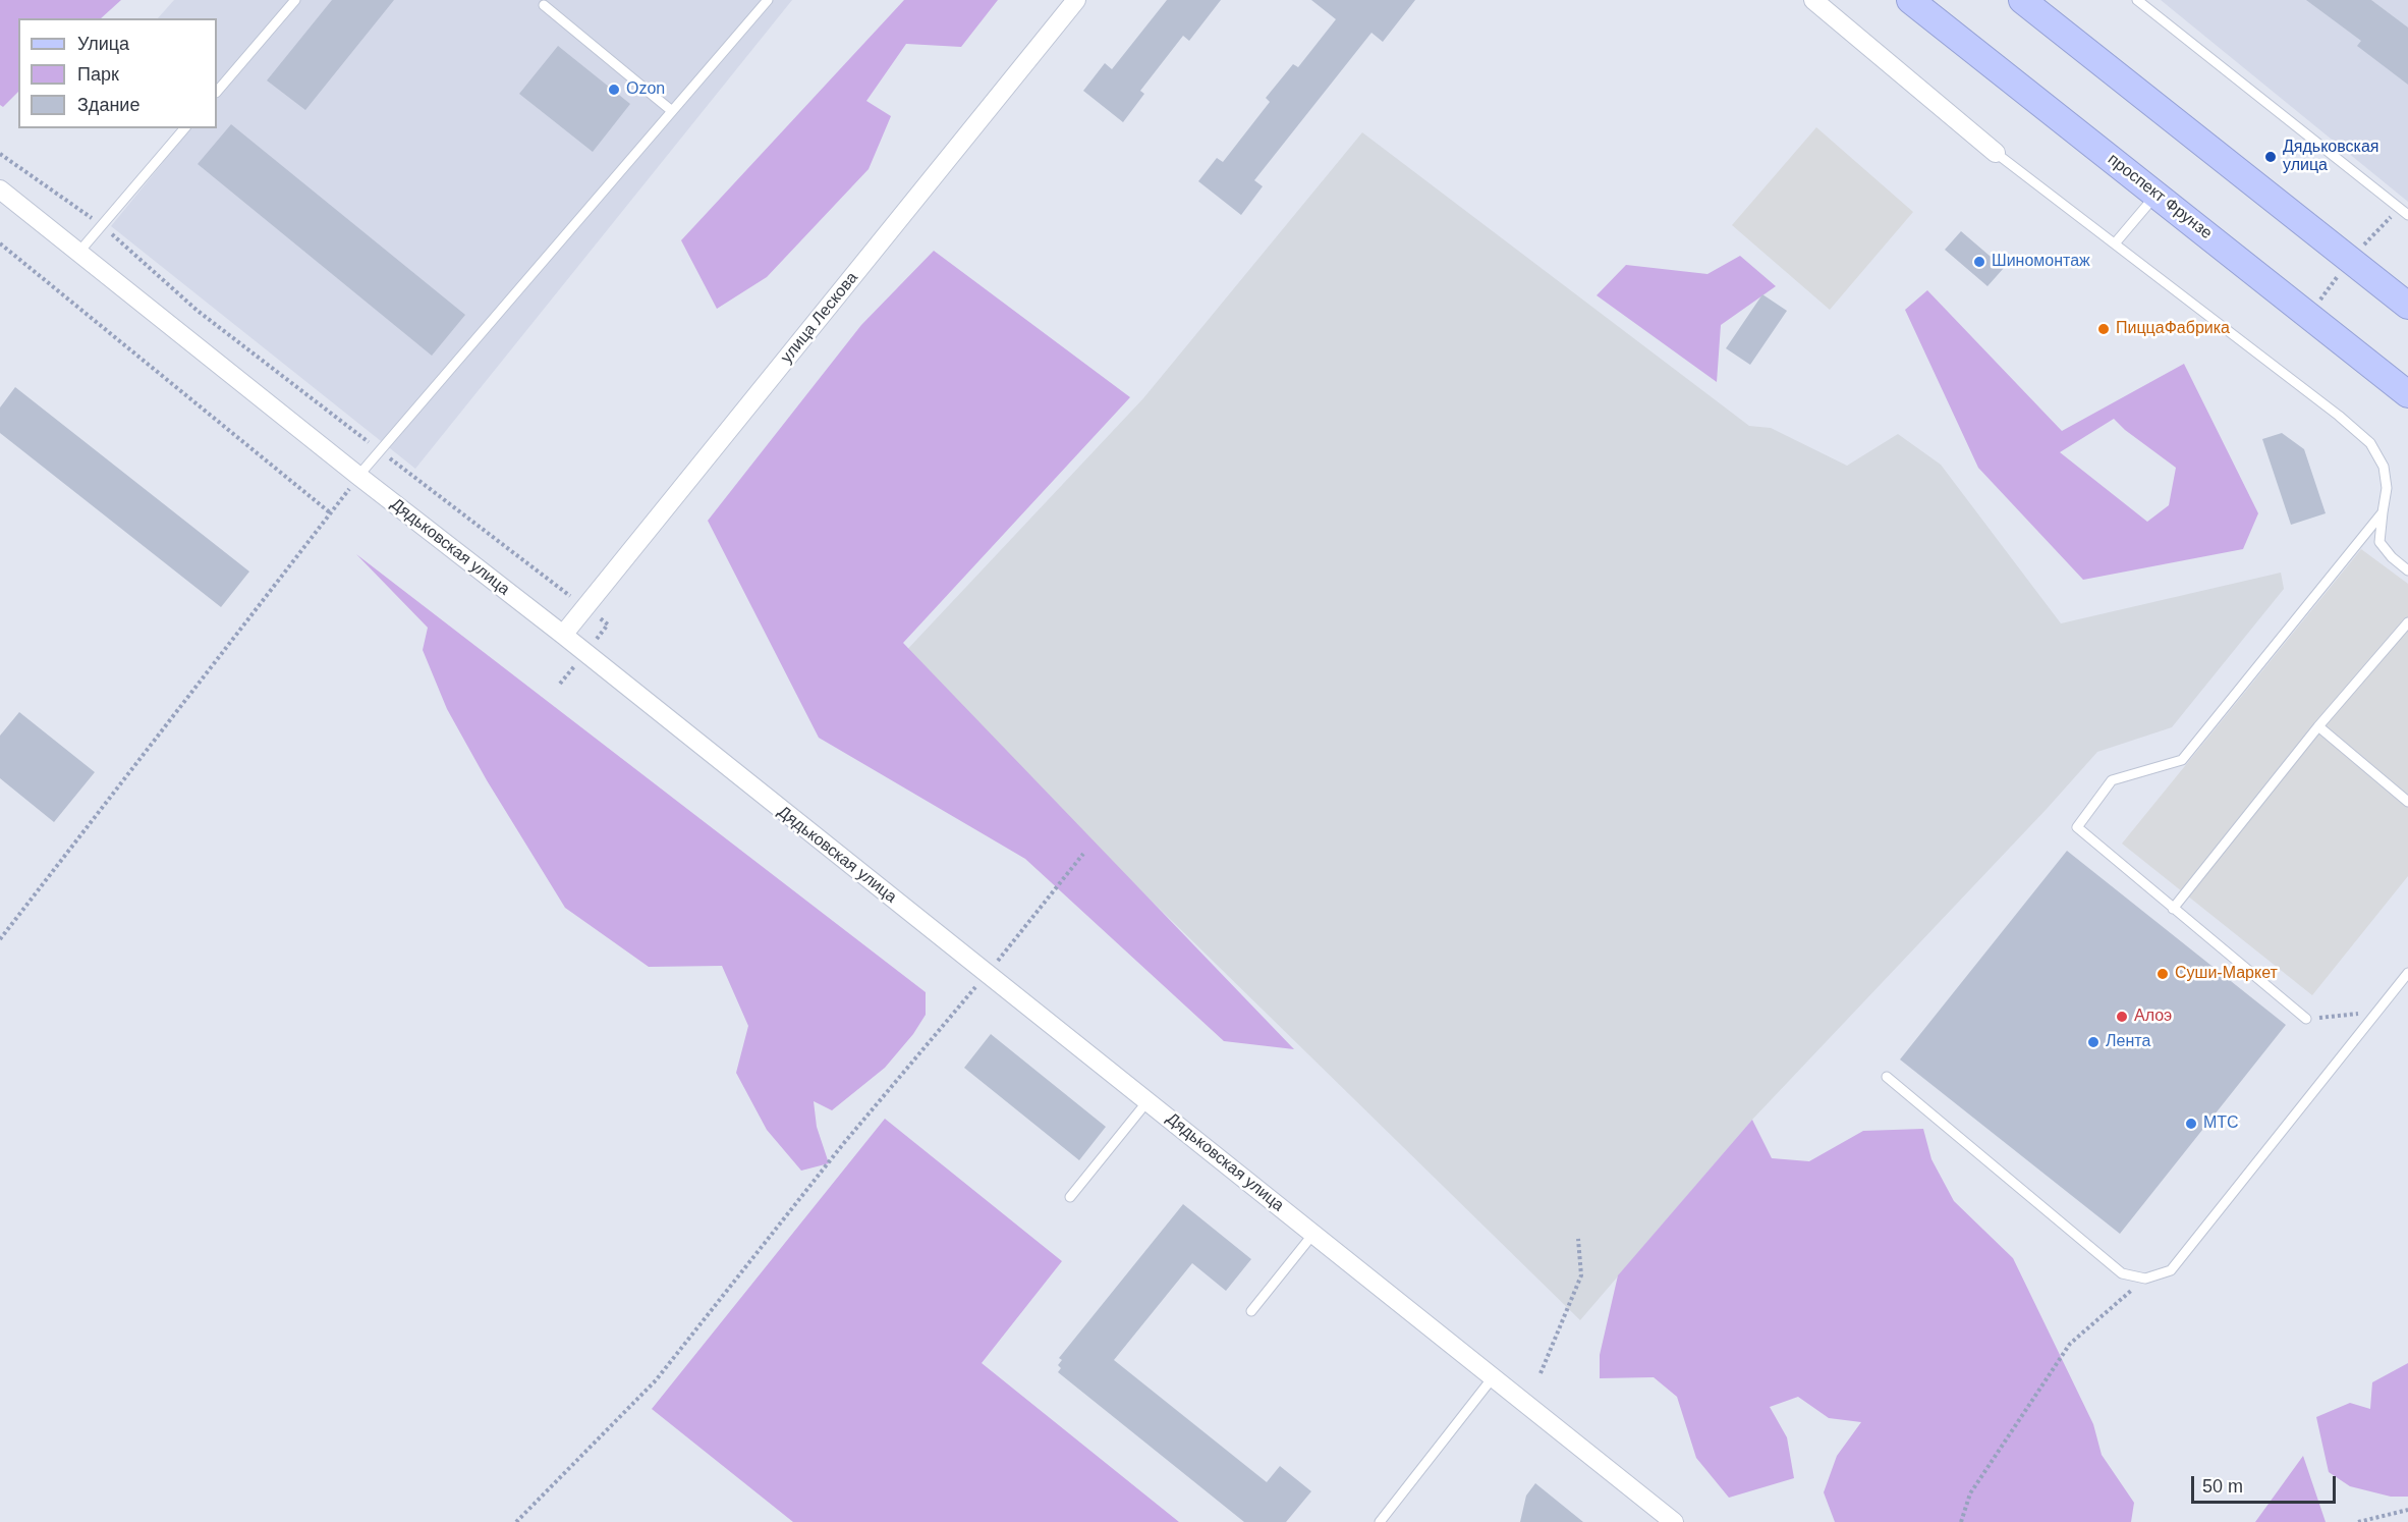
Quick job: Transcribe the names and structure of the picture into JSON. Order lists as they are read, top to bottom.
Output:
{
  "streets": {
    "main road": ["проспект Фрунзе"],
    "street": ["улица Лескова", "Дядьковская улица"]
  },
  "crossings": [
    ["улица Лескова", "Дядьковская улица"]
  ],
  "places": [
    "Ozon",
    "Дядьковская улица",
    "Шиномонтаж",
    "ПиццаФабрика",
    "Суши-Маркет",
    "Алоэ",
    "Лента",
    "МТС"
  ],
  "legend": ["Улица", "Парк", "Здание"],
  "scale_bar": "50 m"
}
